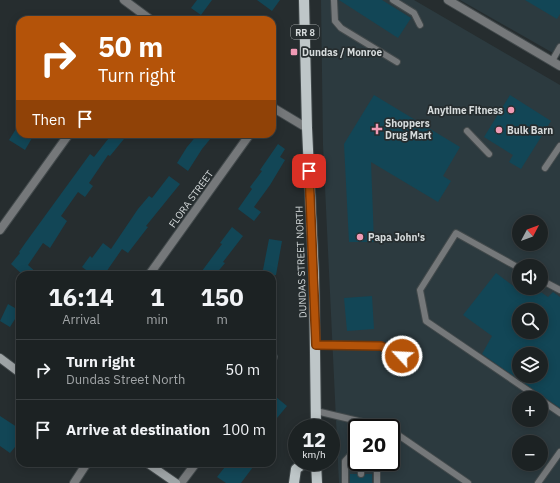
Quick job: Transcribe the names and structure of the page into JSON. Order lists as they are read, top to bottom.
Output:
{
  "streets": {
    "main road": ["RR 8", "DUNDAS STREET NORTH"],
    "street": ["FLORA STREET"]
  },
  "places": {
    "transit": ["Dundas / Monroe"],
    "other": ["Anytime Fitness", "Bulk Barn", "Papa John's"],
    "health": ["Shoppers Drug Mart"]
  },
  "north": "top right",
  "page": {
    "turn": ["50 m", "Turn right"],
    "then": "Then",
    "map_buttons": ["+", "−"],
    "eta": [
      "16:14",
      "Arrival",
      "1",
      "min",
      "150",
      "m"
    ],
    "list": [
      {
        "name": "Turn right",
        "note": "Dundas Street North",
        "value": "50 m"
      },
      {
        "name": "Arrive at destination",
        "value": "100 m"
      }
    ],
    "speed": "12 km/h",
    "limit": "20"
  }
}
